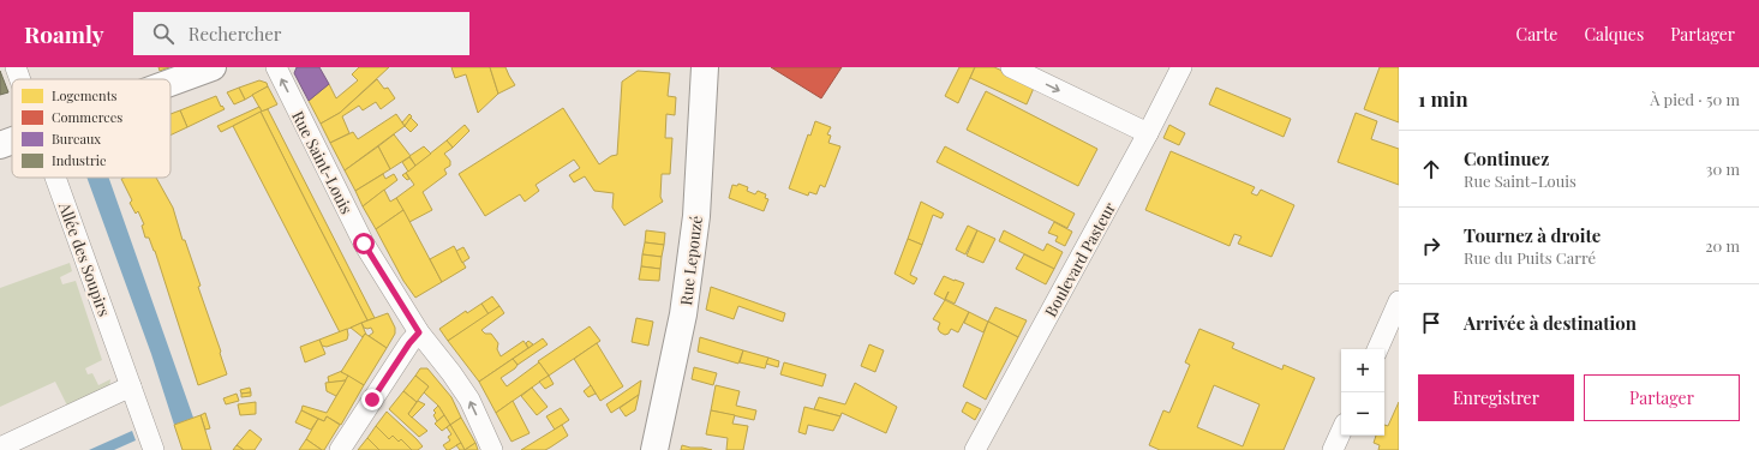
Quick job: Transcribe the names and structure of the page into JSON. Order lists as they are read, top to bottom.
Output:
{
  "streets": {
    "main road": ["Rue Lepouzé"],
    "street": ["Rue Saint-Louis", "Allée des Soupirs", "Boulevard Pasteur"]
  },
  "one_way": ["Rue Saint-Louis"],
  "legend": [
    "Logements",
    "Commerces",
    "Bureaux",
    "Industrie"
  ],
  "page": {
    "header": "Roamly",
    "search": "Rechercher",
    "nav": ["Carte", "Calques", "Partager"],
    "heading": ["1 min", "À pied · 50 m"],
    "list": [
      ["Continuez", "Rue Saint-Louis", "30 m"],
      ["Tournez à droite", "Rue du Puits Carré", "20 m"],
      "Arrivée à destination"
    ],
    "map_buttons": ["+", "−"],
    "buttons": ["Enregistrer", "Partager"]
  }
}
